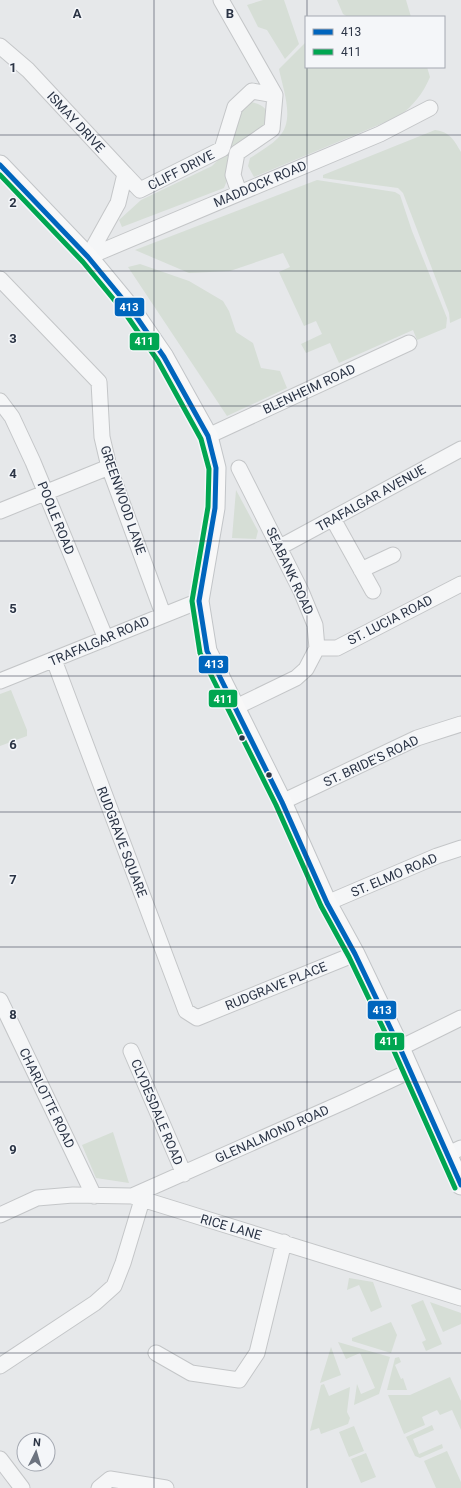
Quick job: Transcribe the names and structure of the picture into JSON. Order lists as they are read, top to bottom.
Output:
{
  "streets": {
    "street": [
      "ISMAY DRIVE",
      "CLIFF DRIVE",
      "MADDOCK ROAD",
      "BLENHEIM ROAD",
      "TRAFALGAR AVENUE",
      "GREENWOOD LANE",
      "POOLE ROAD",
      "SEABANK ROAD",
      "ST. LUCIA ROAD",
      "TRAFALGAR ROAD",
      "ST. BRIDE'S ROAD",
      "RUDGRAVE SQUARE",
      "ST. ELMO ROAD",
      "RUDGRAVE PLACE",
      "CHARLOTTE ROAD",
      "CLYDESDALE ROAD",
      "GLENALMOND ROAD",
      "RICE LANE"
    ]
  },
  "crossings": [
    ["ISMAY DRIVE", "CLIFF DRIVE"],
    ["TRAFALGAR AVENUE", "SEABANK ROAD"],
    ["GREENWOOD LANE", "TRAFALGAR ROAD"],
    ["POOLE ROAD", "TRAFALGAR ROAD"],
    ["SEABANK ROAD", "ST. LUCIA ROAD"],
    ["TRAFALGAR ROAD", "RUDGRAVE SQUARE"],
    ["RUDGRAVE SQUARE", "RUDGRAVE PLACE"],
    ["CHARLOTTE ROAD", "RICE LANE"],
    ["CLYDESDALE ROAD", "GLENALMOND ROAD"],
    ["GLENALMOND ROAD", "RICE LANE"]
  ],
  "lines": ["transit line 413", "transit line 411"],
  "legend": ["413", "411"],
  "north": "top",
  "grid": {
    "columns": ["A", "B"],
    "rows": [
      "1",
      "2",
      "3",
      "4",
      "5",
      "6",
      "7",
      "8",
      "9"
    ]
  }
}
